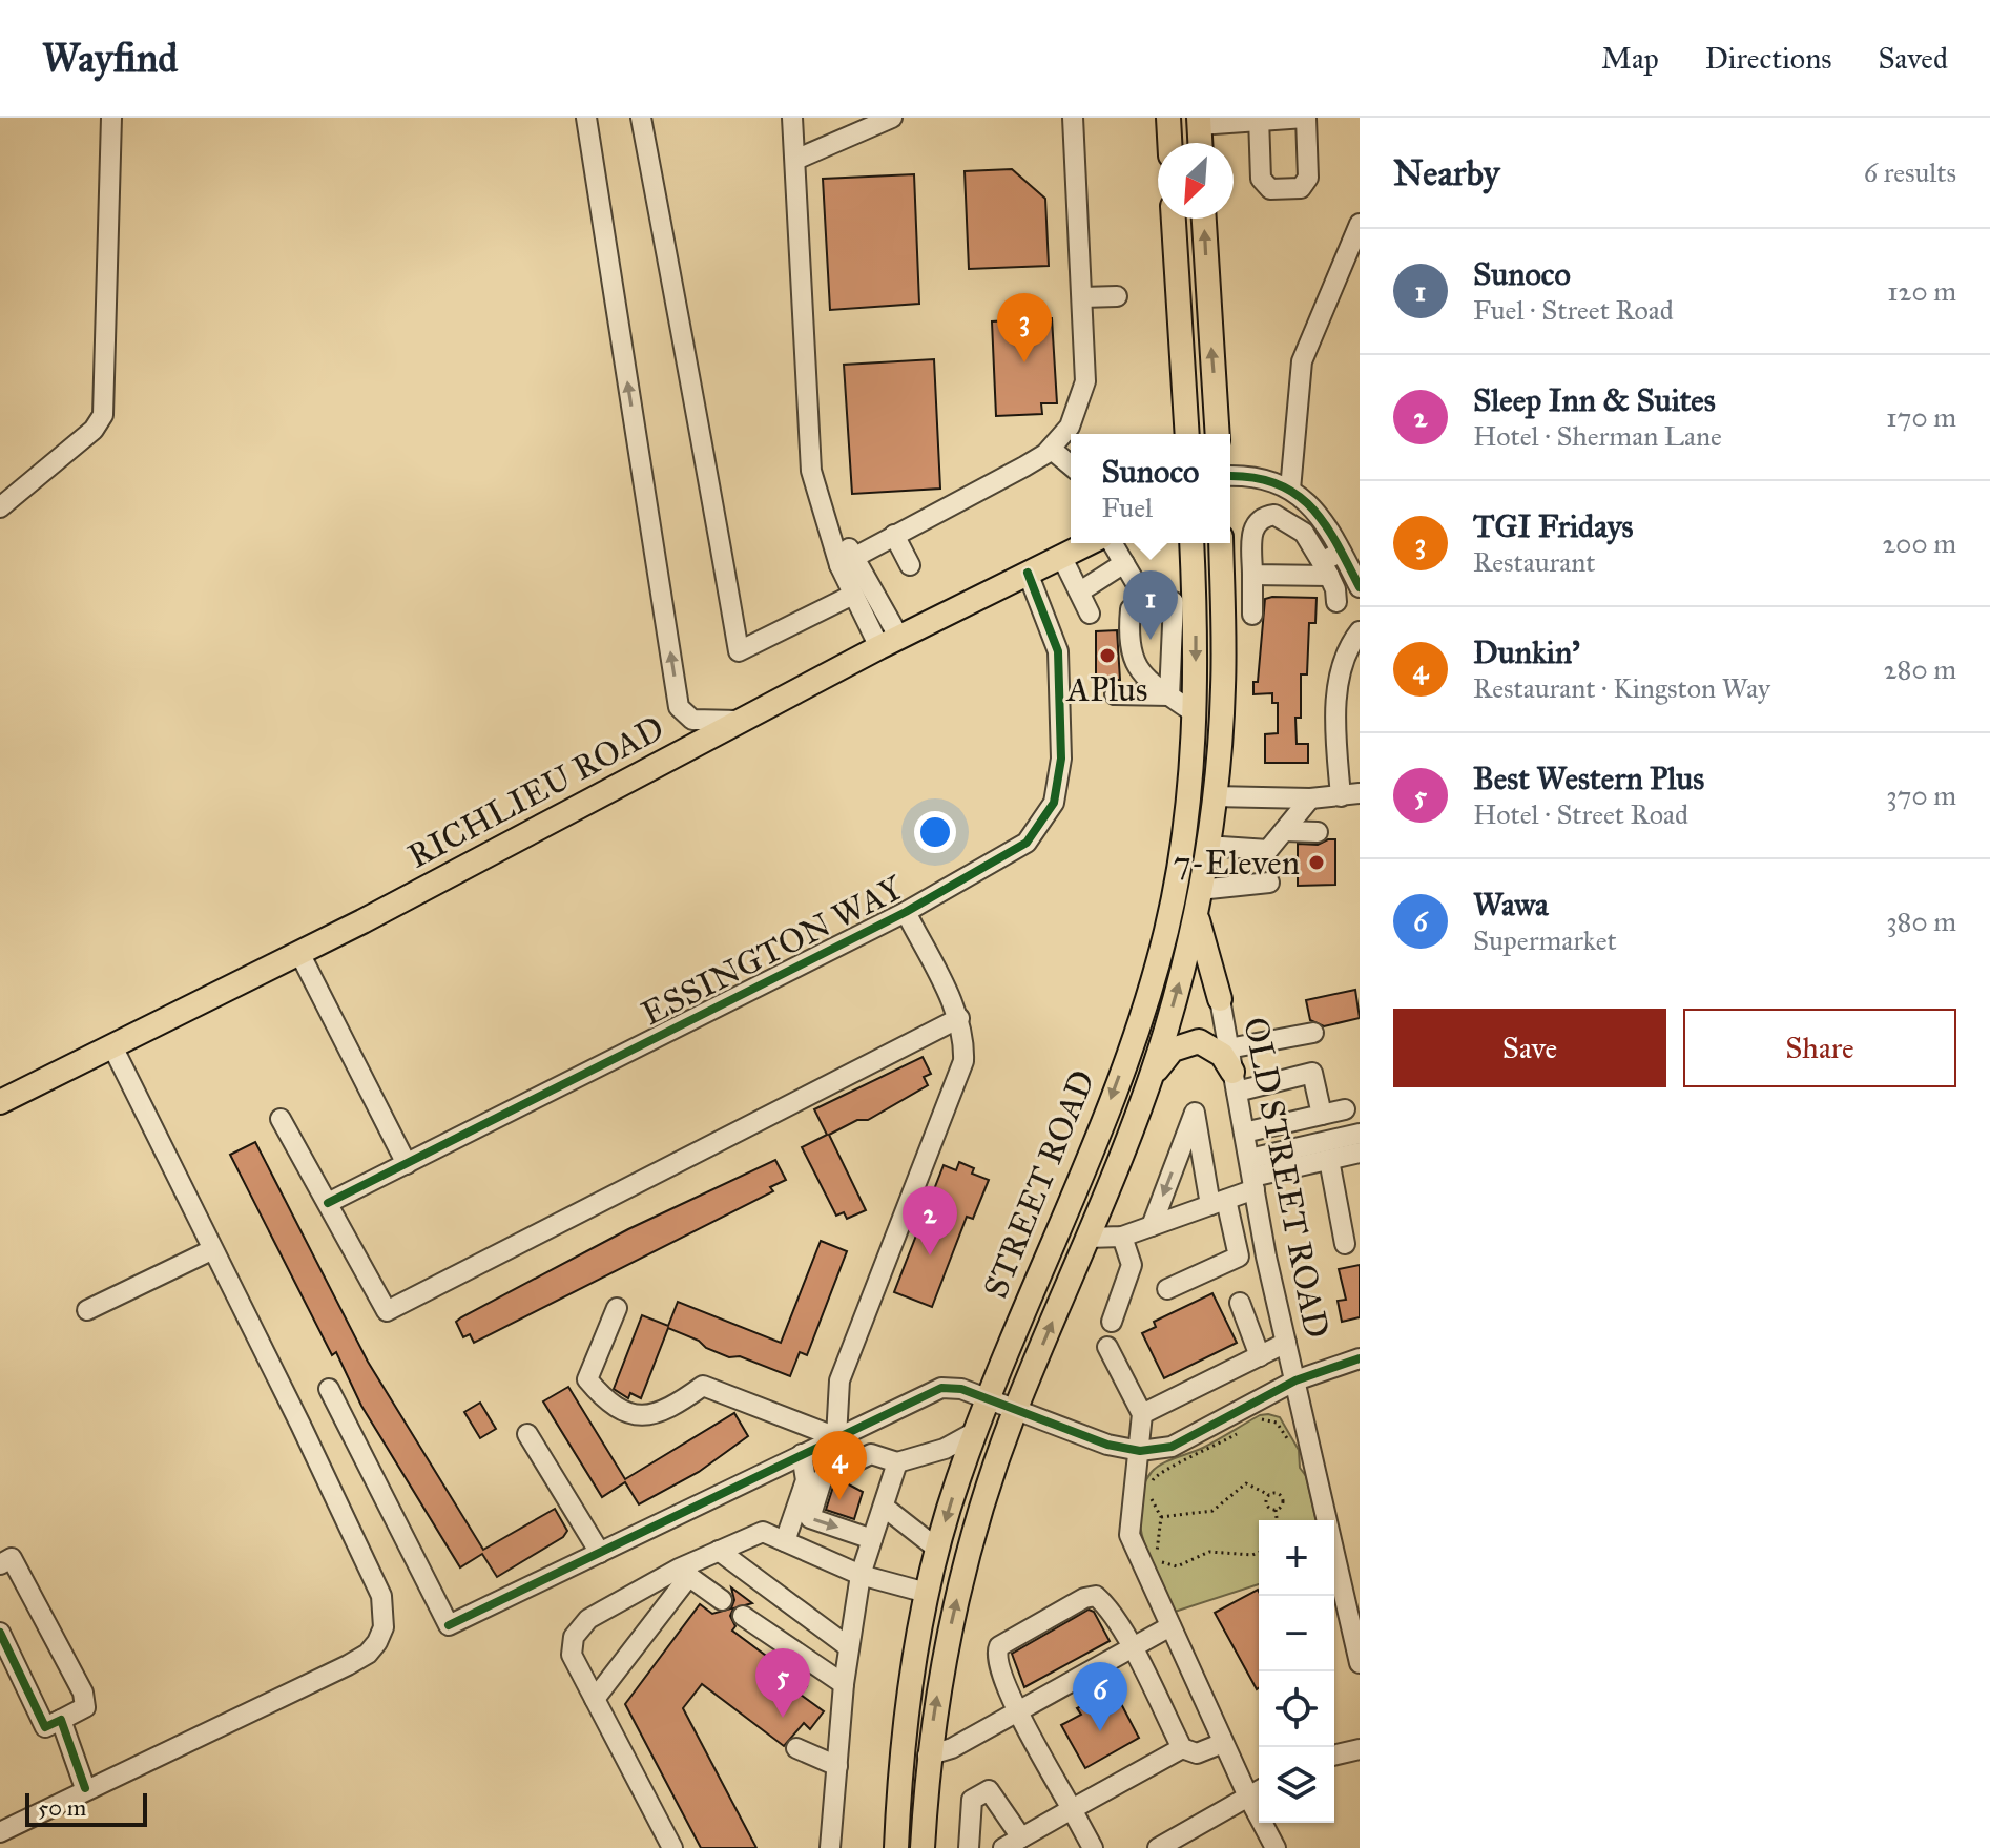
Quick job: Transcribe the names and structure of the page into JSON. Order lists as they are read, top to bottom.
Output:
{
  "streets": {
    "main road": ["RICHLIEU ROAD", "STREET ROAD"],
    "street": ["ESSINGTON WAY", "OLD STREET ROAD"]
  },
  "crossings": [
    ["RICHLIEU ROAD", "ESSINGTON WAY"]
  ],
  "places": ["APlus", "7-Eleven"],
  "scale_bar": "50 m",
  "north": "bottom left",
  "page": {
    "header": "Wayfind",
    "nav": ["Map", "Directions", "Saved"],
    "heading": ["Nearby", "6 results"],
    "list": [
      {
        "mark": "1",
        "name": "Sunoco",
        "note": "Fuel · Street Road",
        "value": "120 m"
      },
      {
        "mark": "2",
        "name": "Sleep Inn & Suites",
        "note": "Hotel · Sherman Lane",
        "value": "170 m"
      },
      {
        "mark": "3",
        "name": "TGI Fridays",
        "note": "Restaurant",
        "value": "200 m"
      },
      {
        "mark": "4",
        "name": "Dunkin'",
        "note": "Restaurant · Kingston Way",
        "value": "280 m"
      },
      {
        "mark": "5",
        "name": "Best Western Plus",
        "note": "Hotel · Street Road",
        "value": "370 m"
      },
      {
        "mark": "6",
        "name": "Wawa",
        "note": "Supermarket",
        "value": "380 m"
      }
    ],
    "pins": [
      "3",
      "1",
      "2",
      "4",
      "5",
      "6"
    ],
    "popup": ["Sunoco", "Fuel"],
    "buttons": ["Save", "Share"],
    "map_buttons": ["+", "−"],
    "scale": "50 m"
  }
}
